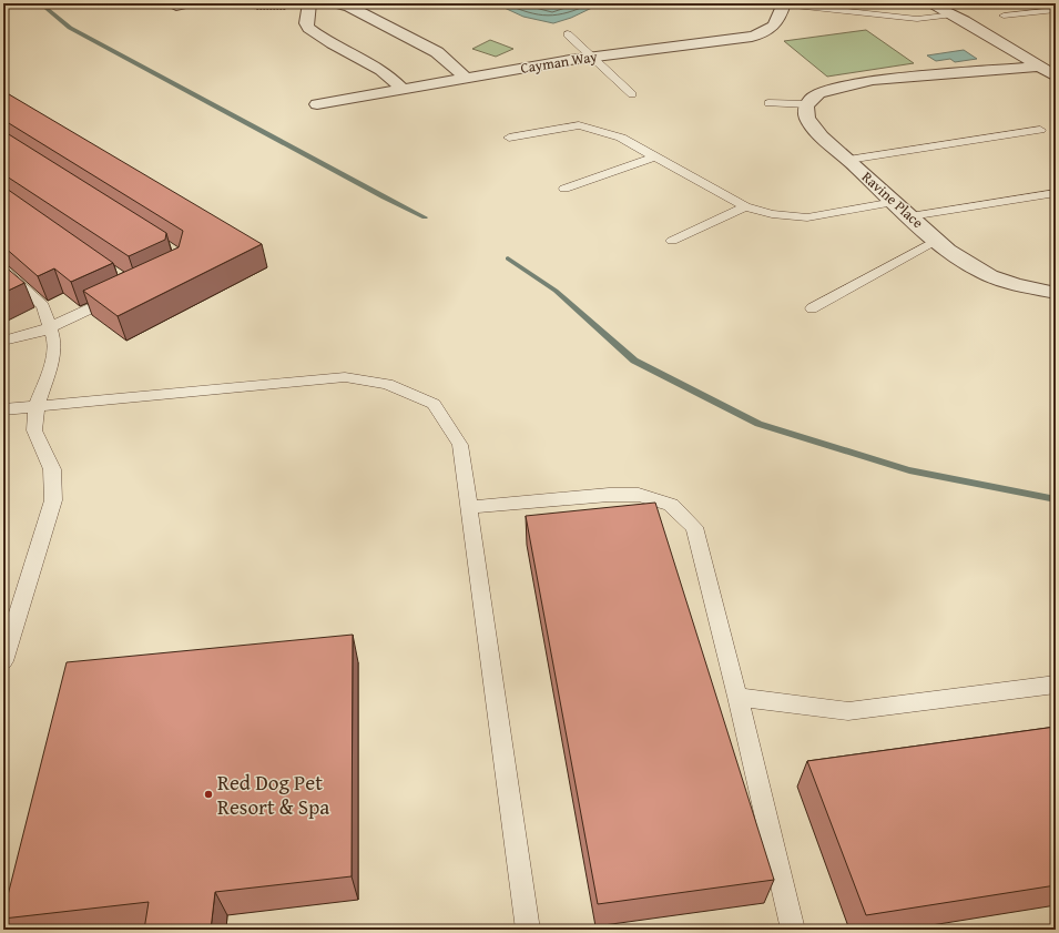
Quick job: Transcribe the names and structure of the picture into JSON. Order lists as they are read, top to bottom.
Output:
{
  "streets": {
    "street": ["Cayman Way", "Ravine Place"]
  },
  "places": ["Red Dog Pet Resort & Spa"]
}
